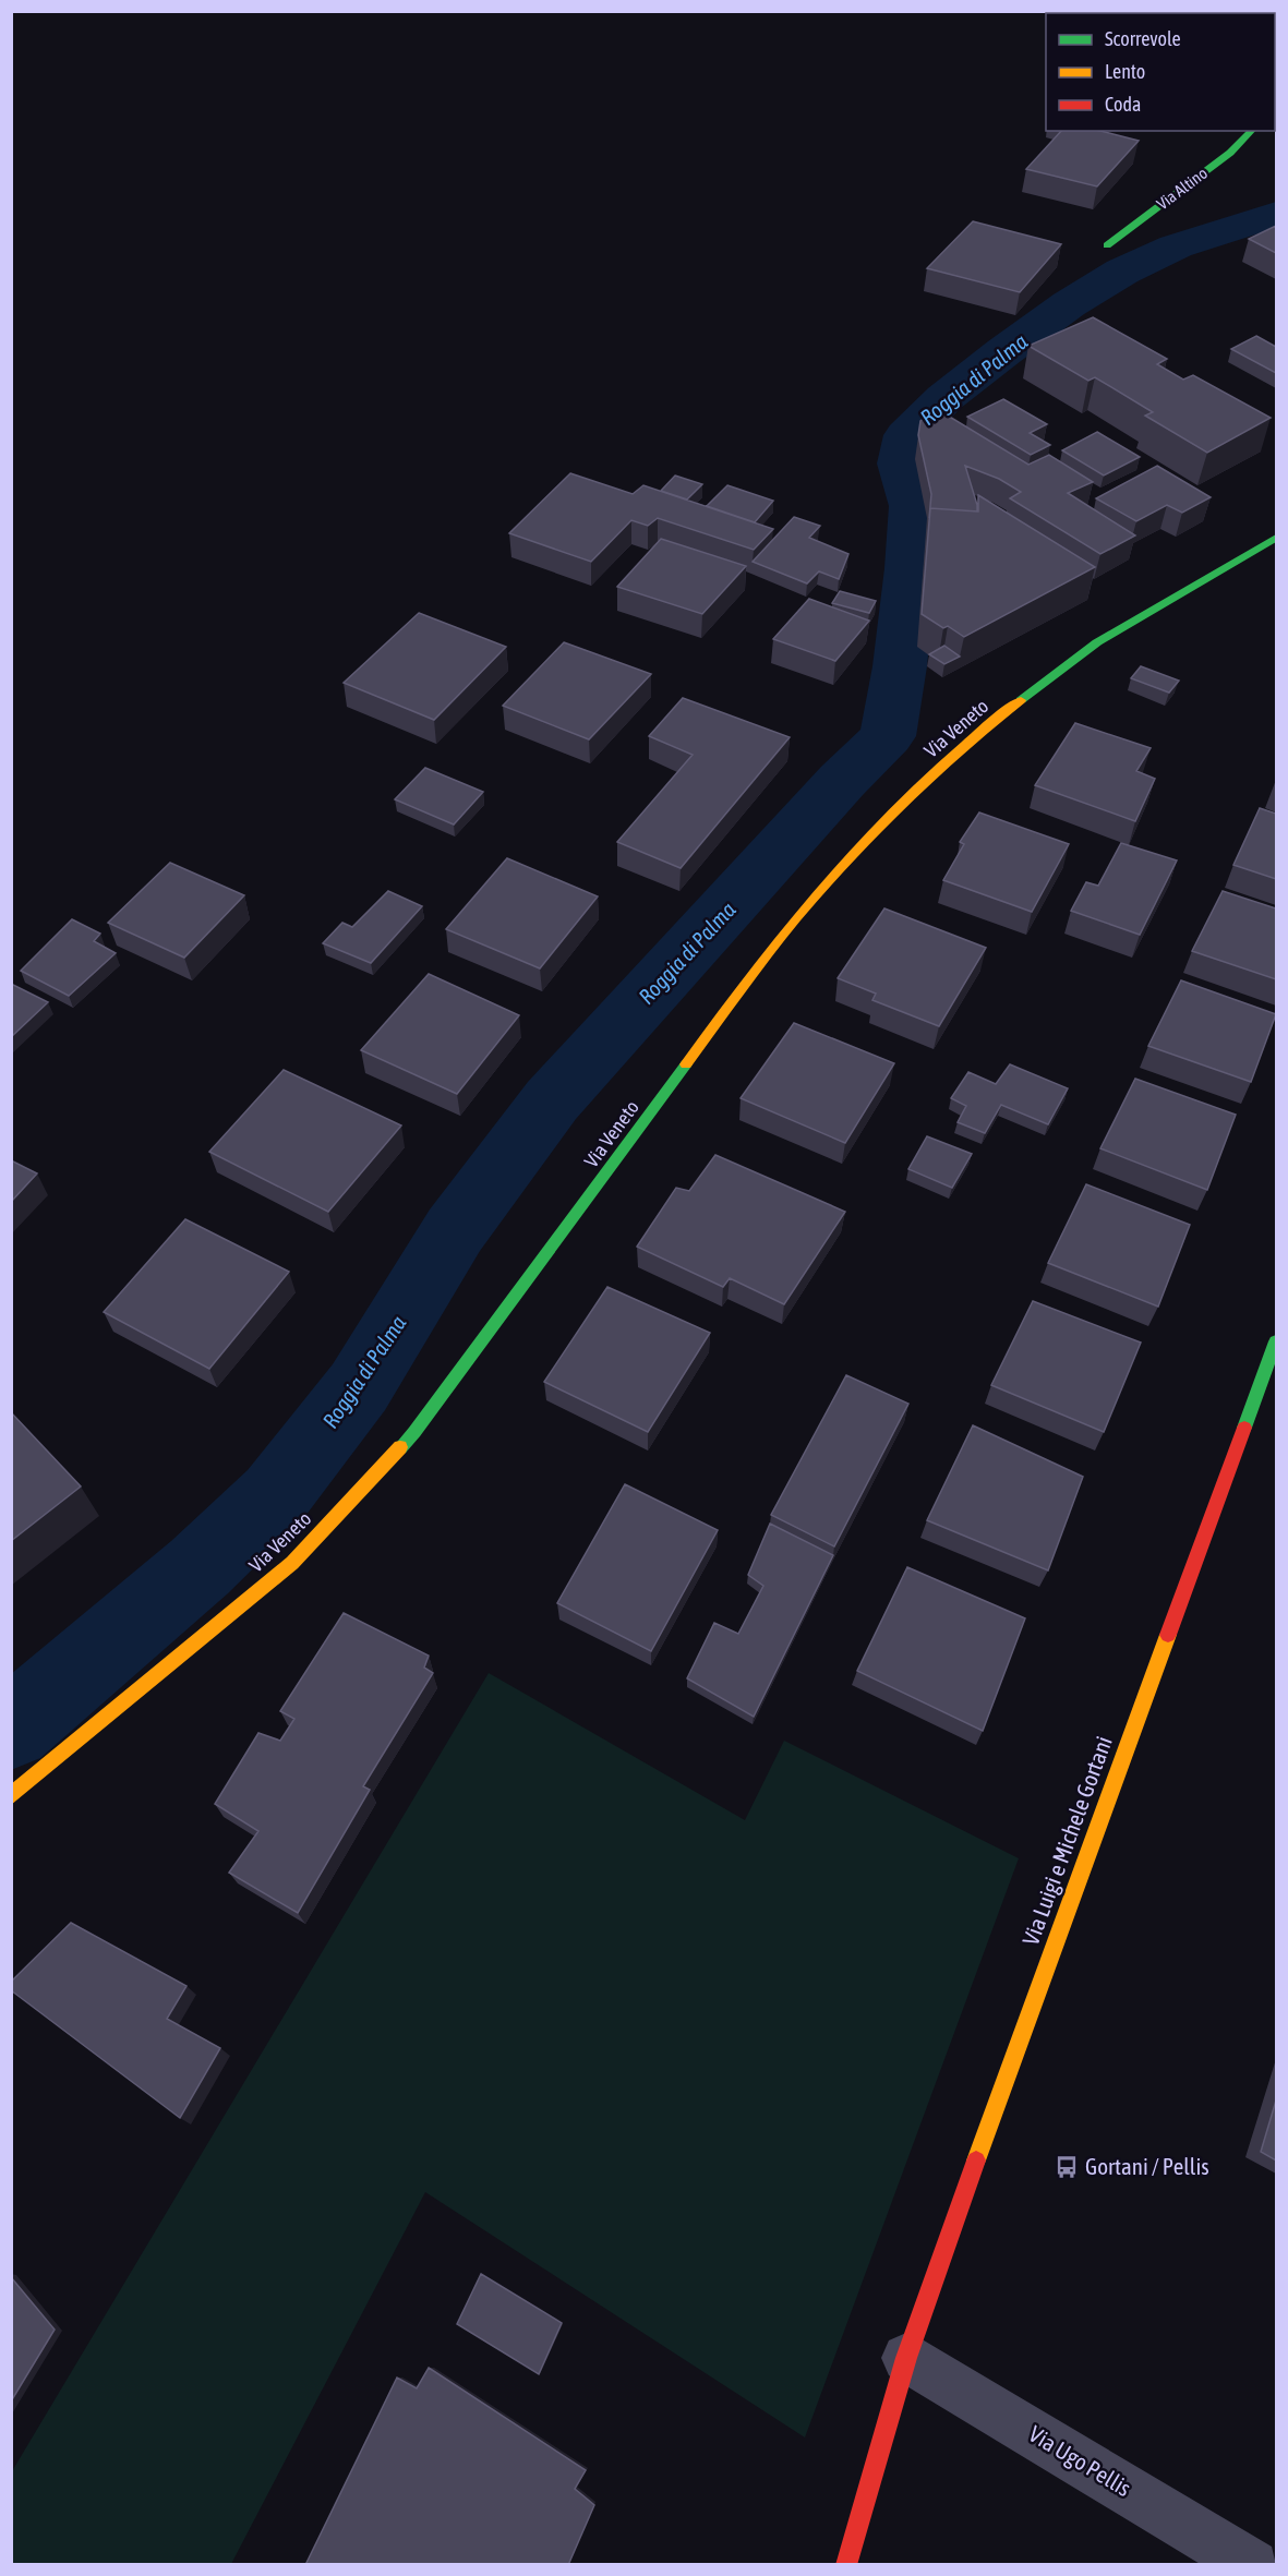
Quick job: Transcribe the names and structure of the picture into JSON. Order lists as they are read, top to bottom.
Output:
{
  "streets": {
    "street": [
      "Via Altino",
      "Via Veneto",
      "Via Luigi e Michele Gortani",
      "Via Ugo Pellis"
    ]
  },
  "crossings": [
    ["Via Luigi e Michele Gortani", "Via Ugo Pellis"]
  ],
  "water": ["Roggia di Palma"],
  "places": {
    "bus stop": ["Gortani / Pellis"]
  },
  "legend": ["Scorrevole", "Lento", "Coda"]
}
